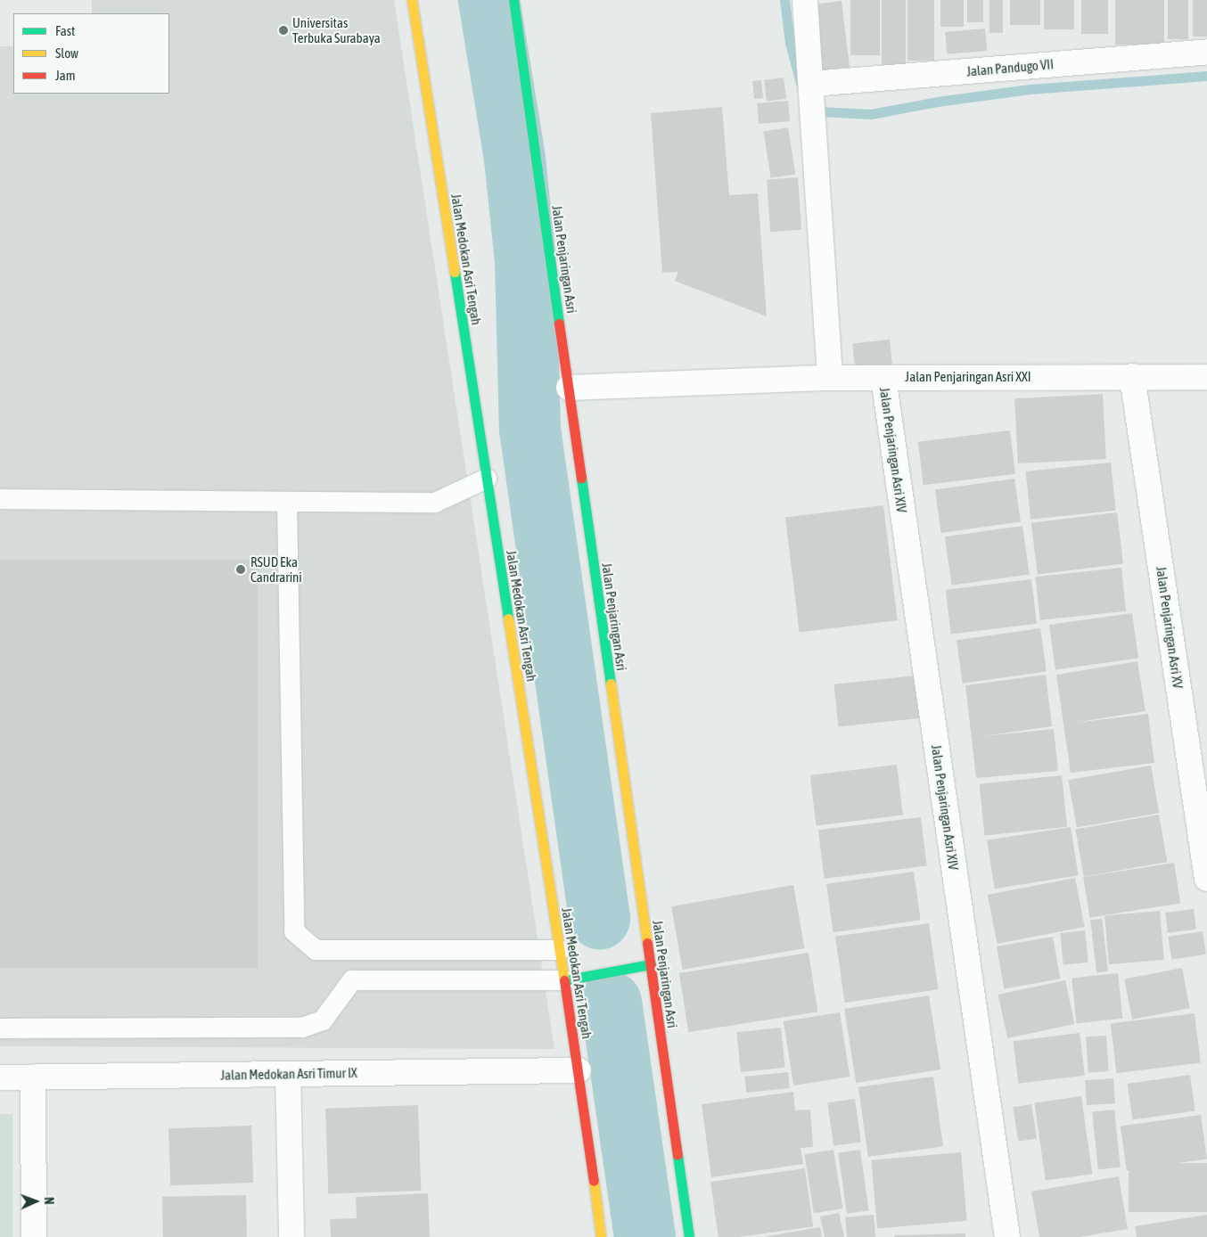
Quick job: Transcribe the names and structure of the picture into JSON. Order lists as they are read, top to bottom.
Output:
{
  "streets": {
    "street": [
      "Jalan Pandugo VII",
      "Jalan Medokan Asri Tengah",
      "Jalan Penjaringan Asri",
      "Jalan Penjaringan Asri XXI",
      "Jalan Penjaringan Asri XIV",
      "Jalan Penjaringan Asri XV",
      "Jalan Medokan Asri Timur IX"
    ]
  },
  "crossings": [
    ["Jalan Medokan Asri Tengah", "Jalan Medokan Asri Timur IX"],
    ["Jalan Penjaringan Asri", "Jalan Penjaringan Asri XXI"],
    ["Jalan Penjaringan Asri XXI", "Jalan Penjaringan Asri XIV"],
    ["Jalan Penjaringan Asri XXI", "Jalan Penjaringan Asri XV"]
  ],
  "places": ["Universitas Terbuka Surabaya", "RSUD Eka Candrarini"],
  "legend": ["Fast", "Slow", "Jam"],
  "north": "right"
}
